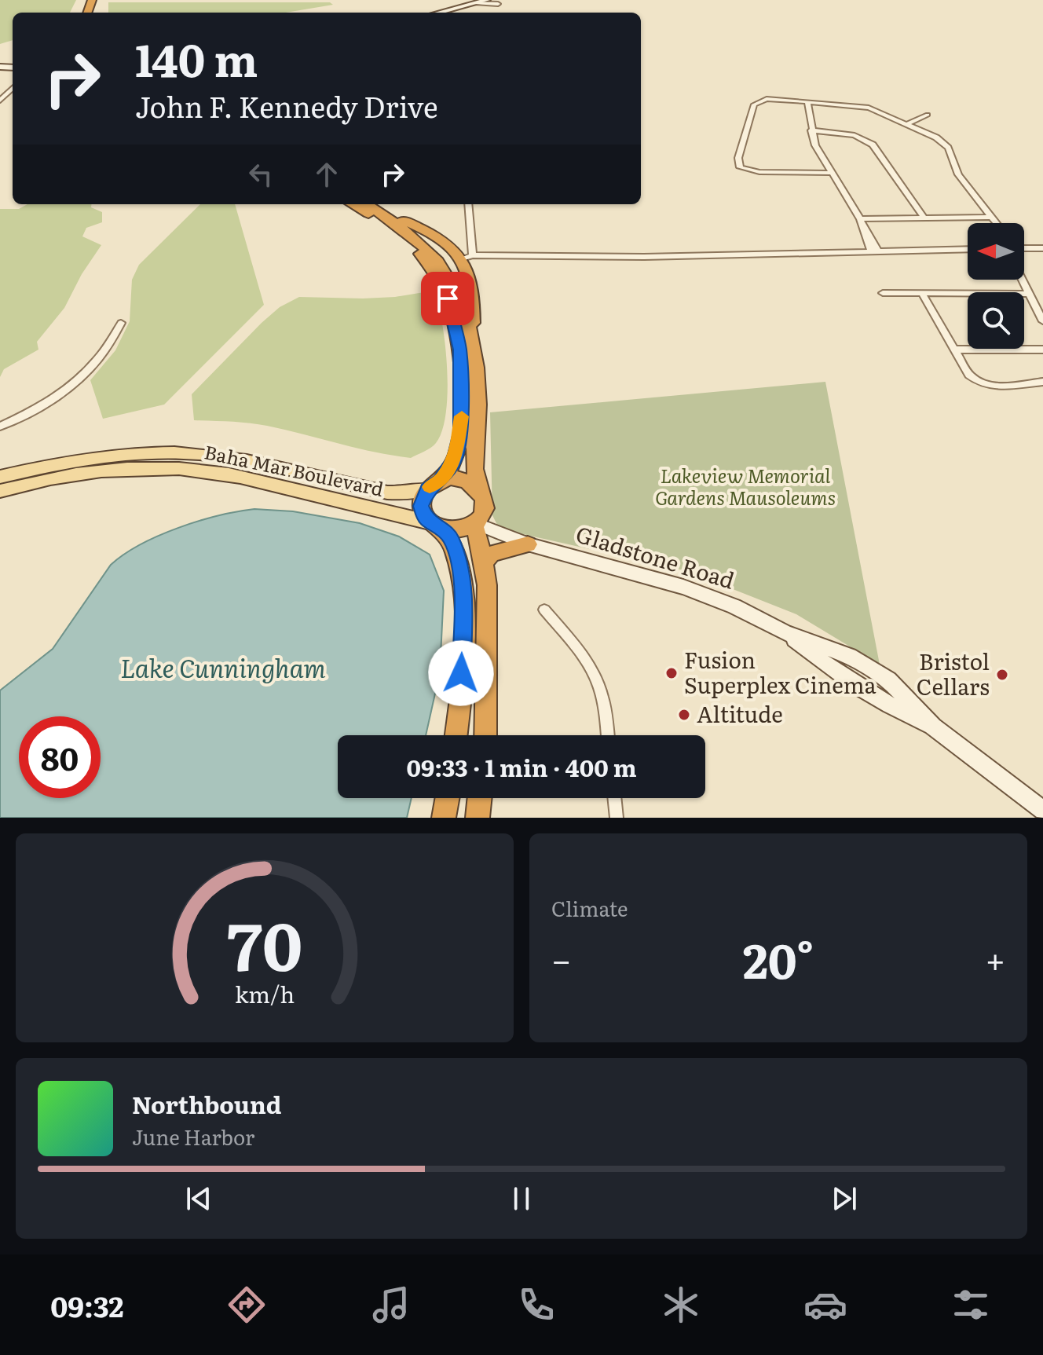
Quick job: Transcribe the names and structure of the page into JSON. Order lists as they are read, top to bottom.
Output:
{
  "streets": {
    "main road": ["Baha Mar Boulevard", "Gladstone Road"]
  },
  "crossings": [
    ["Baha Mar Boulevard", "Gladstone Road"]
  ],
  "water": ["Lake Cunningham"],
  "parks": ["Lakeview Memorial Gardens Mausoleums"],
  "places": ["Fusion Superplex Cinema", "Bristol Cellars", "Altitude"],
  "north": "left",
  "page": {
    "turn": ["140 m", "John F. Kennedy Drive"],
    "limit": "80",
    "trip": "09:33 · 1 min · 400 m",
    "tile": "Climate",
    "heat": ["−", "20°", "+"],
    "song": ["Northbound", "June Harbor"],
    "tabs": "09:32",
    "gauge": ["70", "km/h"]
  }
}
